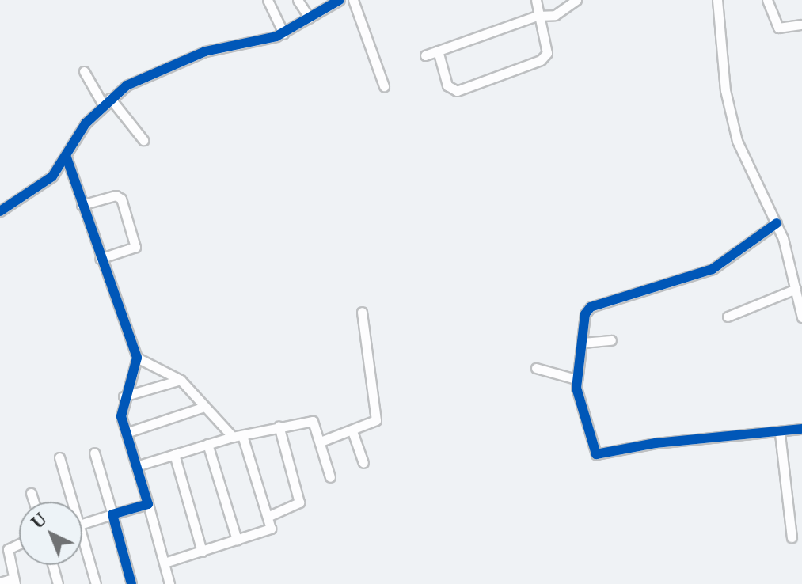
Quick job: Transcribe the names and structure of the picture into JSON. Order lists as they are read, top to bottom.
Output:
{
  "north": "top left"
}
